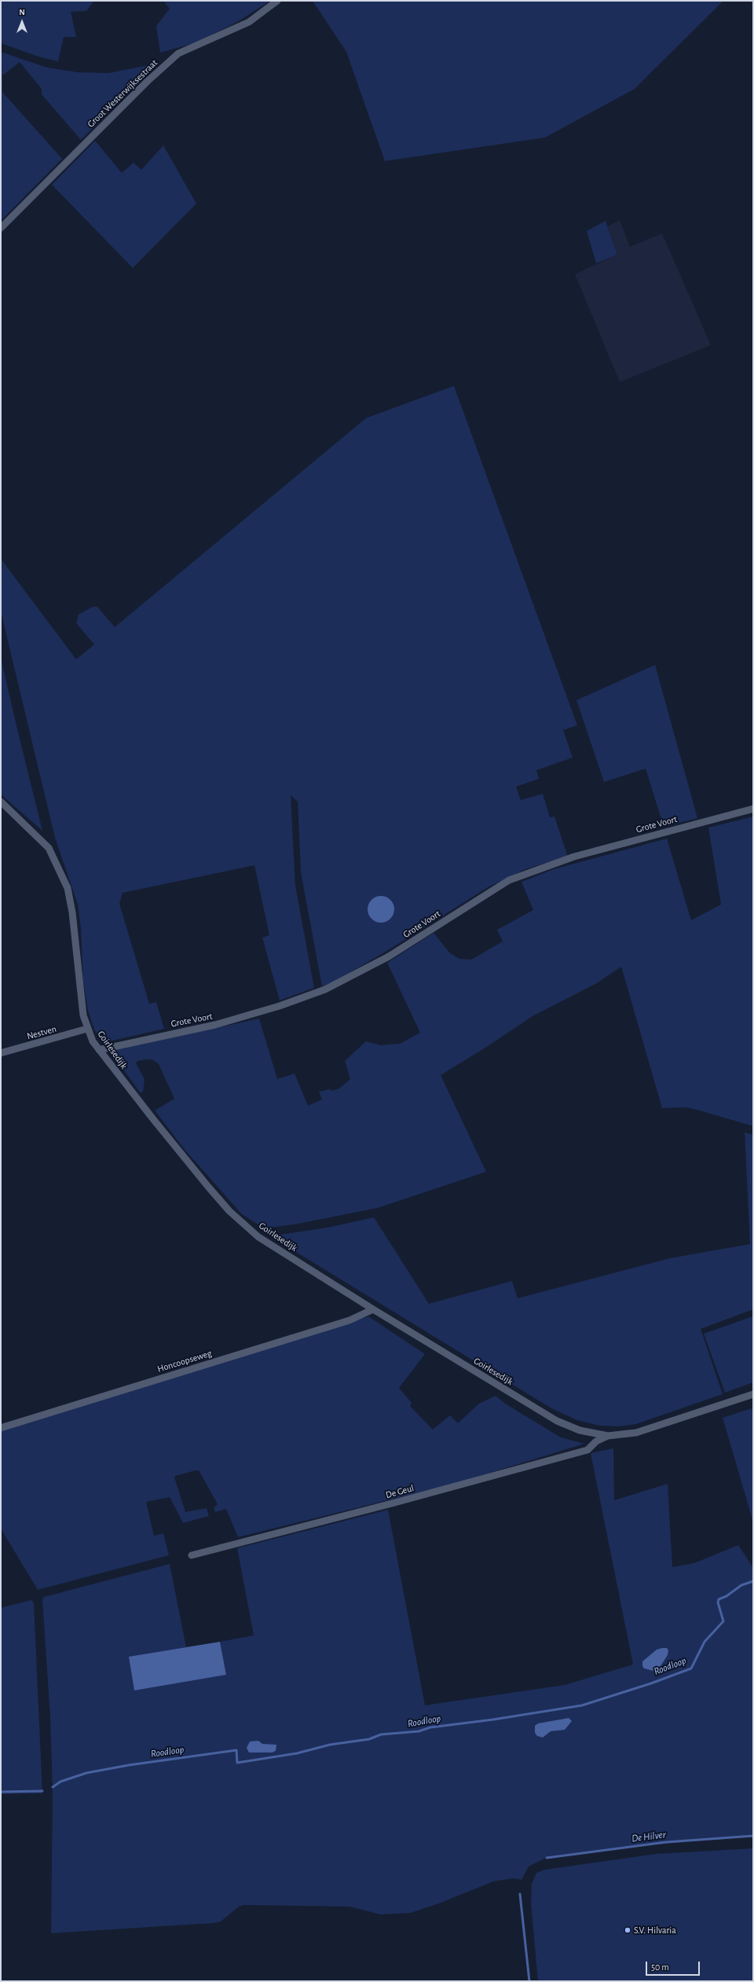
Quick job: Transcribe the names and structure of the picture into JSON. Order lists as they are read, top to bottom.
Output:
{
  "streets": {
    "street": [
      "Groot Westerwijksestraat",
      "Grote Voort",
      "Nestven",
      "Goirlesedijk",
      "Honcoopseweg",
      "De Geul"
    ]
  },
  "crossings": [
    ["Grote Voort", "Goirlesedijk"],
    ["Nestven", "Goirlesedijk"],
    ["Goirlesedijk", "Honcoopseweg"],
    ["Goirlesedijk", "De Geul"]
  ],
  "water": ["Roodloop", "De Hilver"],
  "places": ["S.V. Hilvaria"],
  "scale_bar": "50 m",
  "north": "top"
}
